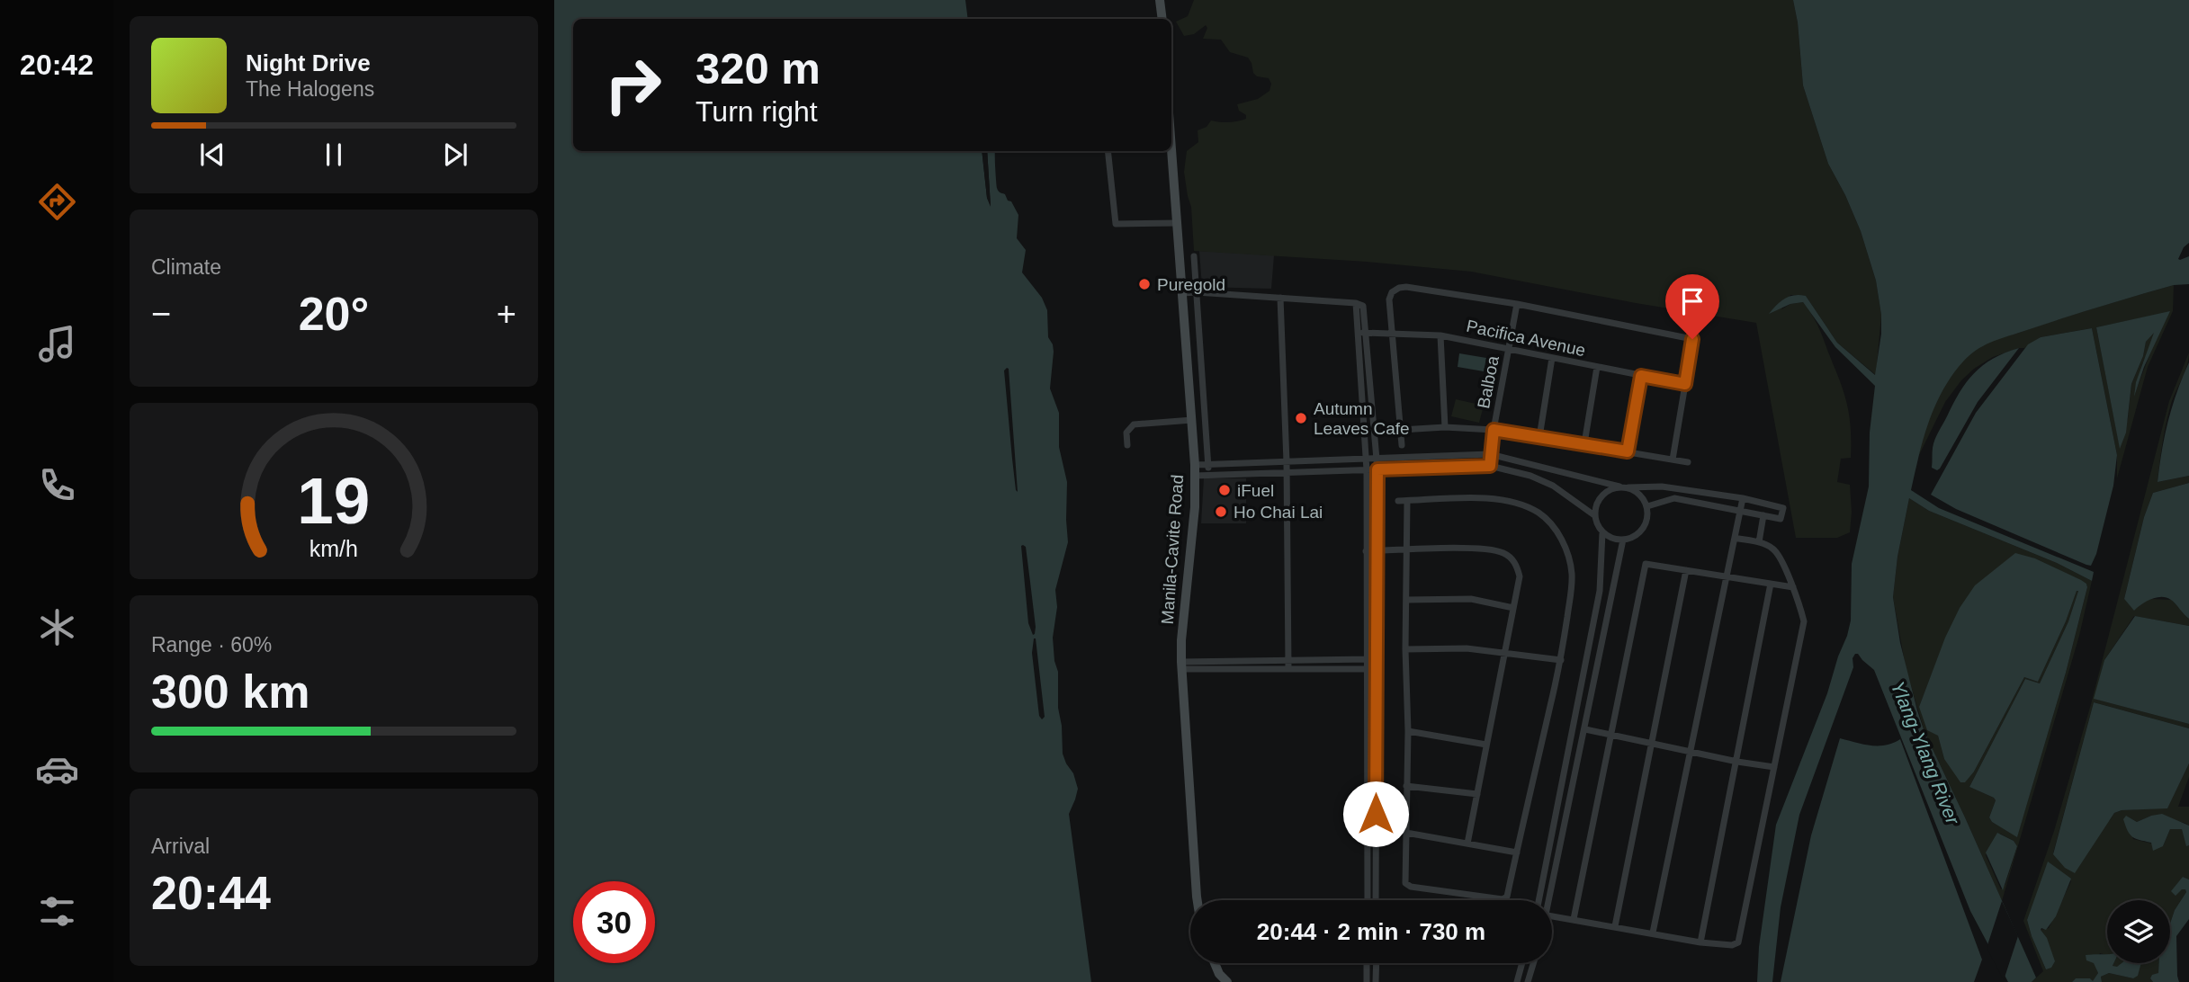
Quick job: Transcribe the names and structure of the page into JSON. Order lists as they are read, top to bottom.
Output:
{
  "streets": {
    "main road": ["Manila-Cavite Road"],
    "street": ["Pacifica Avenue", "Balboa"]
  },
  "crossings": [
    ["Pacifica Avenue", "Balboa"]
  ],
  "water": ["Ylang-Ylang River"],
  "places": [
    "Puregold",
    "Autumn Leaves Cafe",
    "iFuel",
    "Ho Chai Lai"
  ],
  "page": {
    "tabs": "20:42",
    "turn": ["320 m", "Turn right"],
    "song": ["Night Drive", "The Halogens"],
    "tile": [
      "Climate",
      ["Range · 60%", "300 km"],
      ["Arrival", "20:44"]
    ],
    "heat": ["−", "20°", "+"],
    "limit": "30",
    "trip": "20:44 · 2 min · 730 m",
    "gauge": ["19", "km/h"]
  }
}
